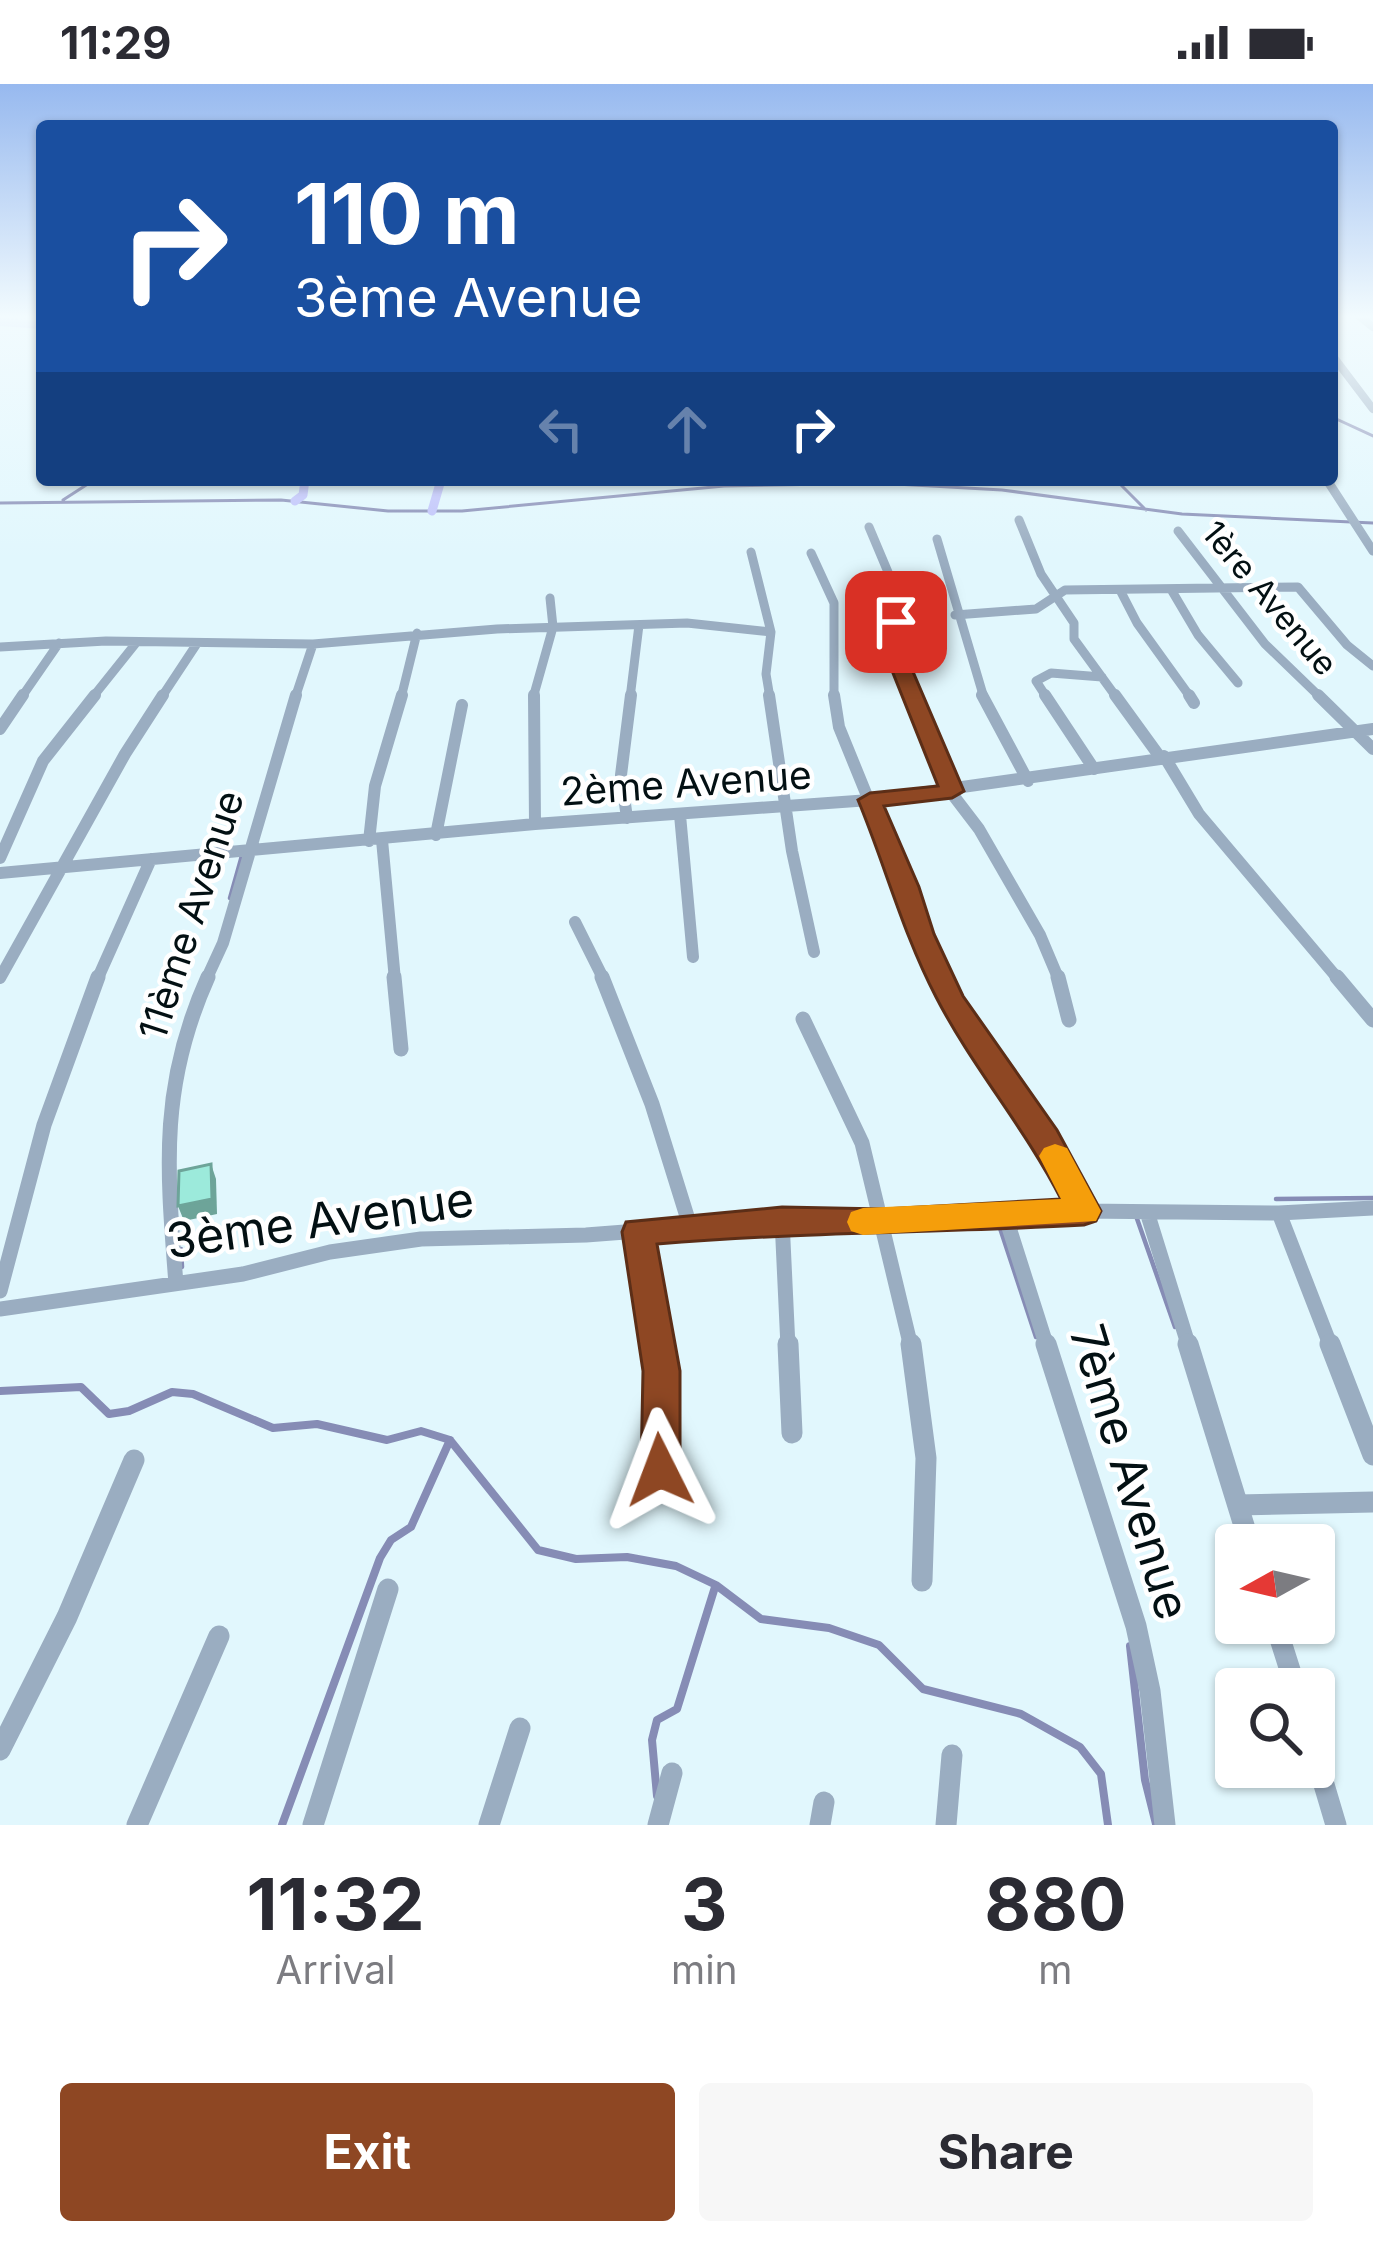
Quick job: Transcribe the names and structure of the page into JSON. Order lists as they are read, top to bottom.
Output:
{
  "streets": {
    "street": [
      "1ère Avenue",
      "2ème Avenue",
      "11ème Avenue",
      "3ème Avenue",
      "7ème Avenue"
    ]
  },
  "crossings": [
    ["1ère Avenue", "2ème Avenue"],
    ["2ème Avenue", "11ème Avenue"],
    ["11ème Avenue", "3ème Avenue"],
    ["3ème Avenue", "7ème Avenue"]
  ],
  "north": "left",
  "page": {
    "status": "11:29",
    "turn": ["110 m", "3ème Avenue"],
    "eta": [
      "11:32",
      "Arrival",
      "3",
      "min",
      "880",
      "m"
    ],
    "buttons": ["Exit", "Share"]
  }
}
